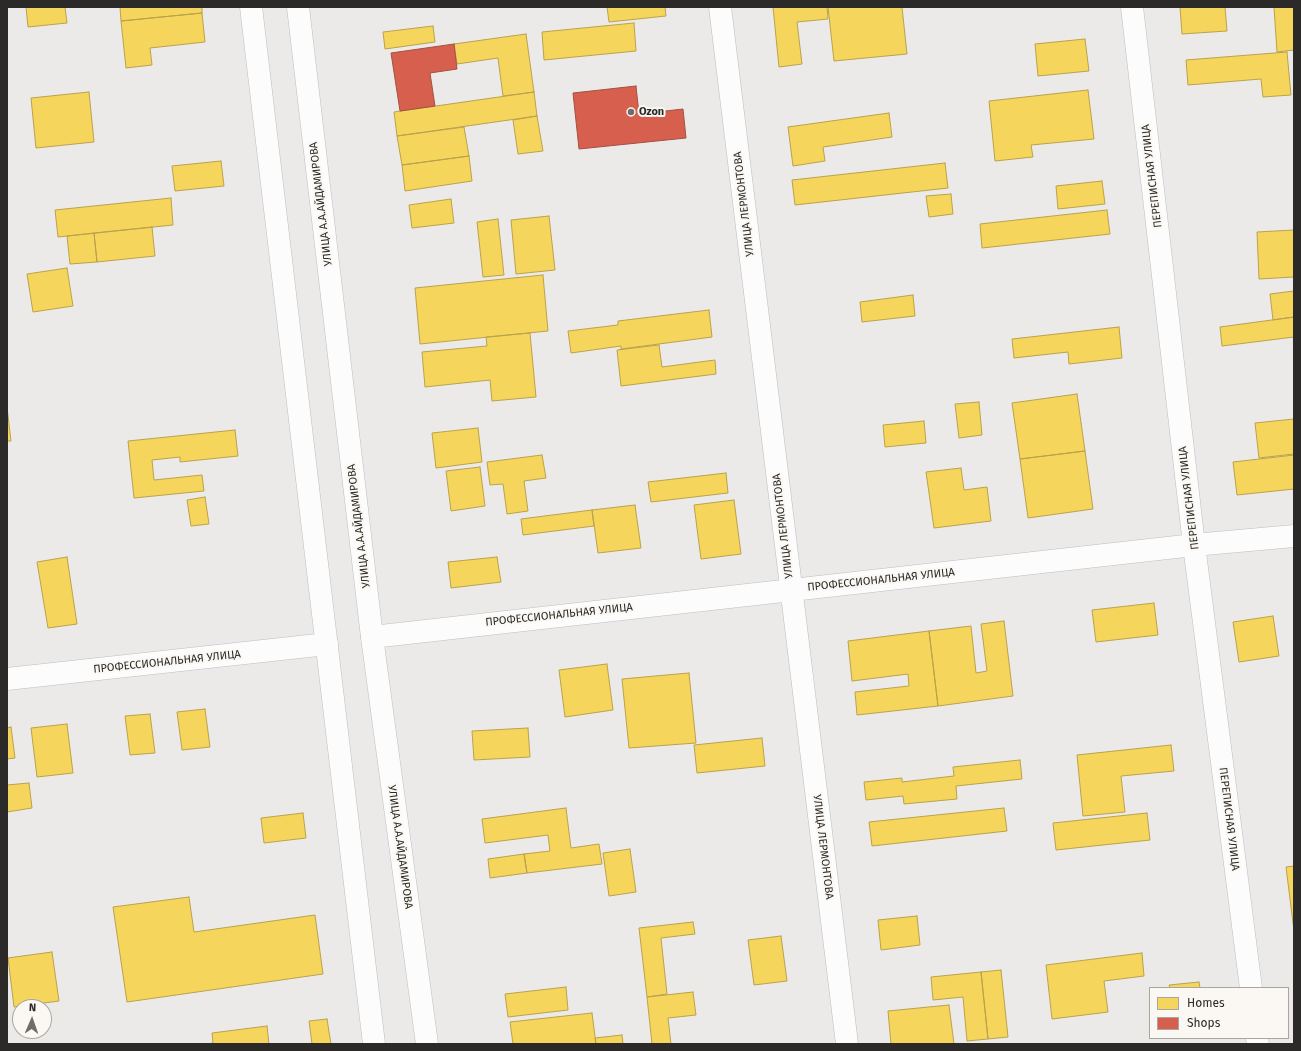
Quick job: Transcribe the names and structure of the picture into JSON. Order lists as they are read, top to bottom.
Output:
{
  "streets": {
    "street": [
      "ПЕРЕПИСНАЯ УЛИЦА",
      "УЛИЦА А.А.АЙДАМИРОВА",
      "УЛИЦА ЛЕРМОНТОВА",
      "ПРОФЕССИОНАЛЬНАЯ УЛИЦА"
    ]
  },
  "crossings": [
    ["ПЕРЕПИСНАЯ УЛИЦА", "ПРОФЕССИОНАЛЬНАЯ УЛИЦА"],
    ["УЛИЦА А.А.АЙДАМИРОВА", "ПРОФЕССИОНАЛЬНАЯ УЛИЦА"],
    ["УЛИЦА ЛЕРМОНТОВА", "ПРОФЕССИОНАЛЬНАЯ УЛИЦА"]
  ],
  "places": ["Ozon"],
  "legend": ["Homes", "Shops"],
  "north": "top"
}
